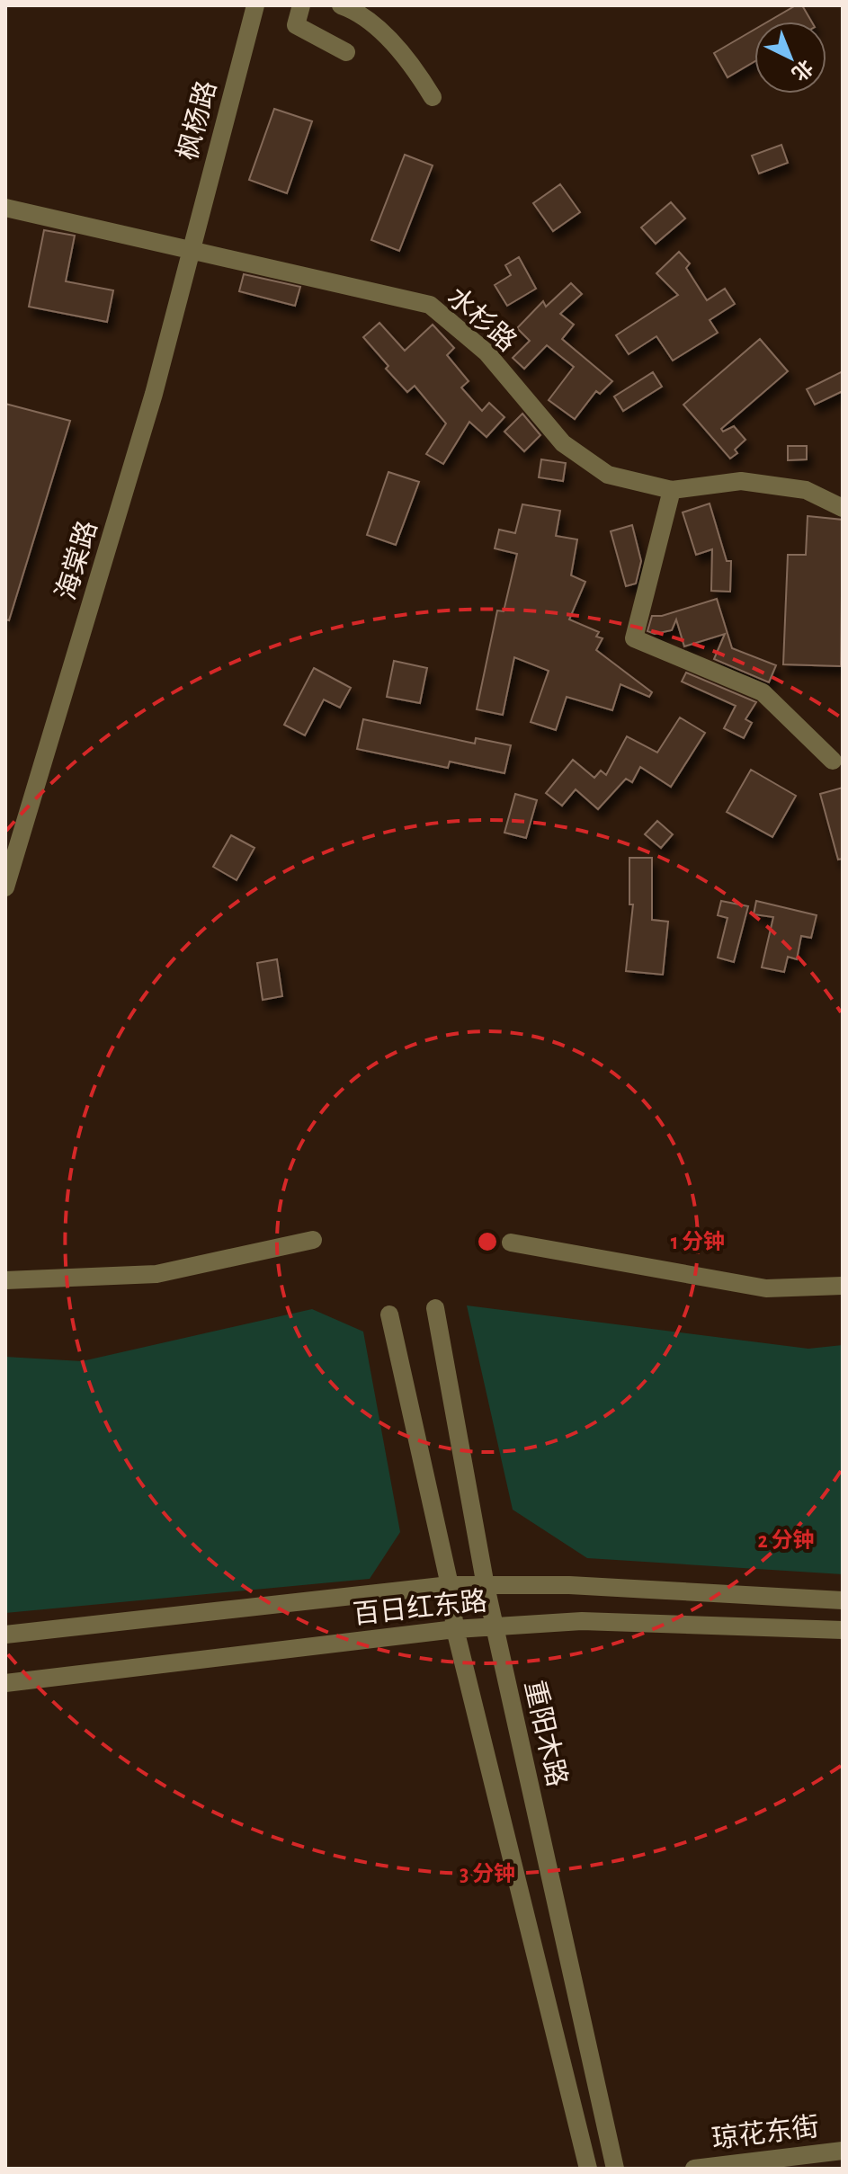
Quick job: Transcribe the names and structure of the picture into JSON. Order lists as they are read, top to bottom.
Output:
{
  "streets": {
    "street": [
      "枫杨路",
      "水杉路",
      "海棠路",
      "百日红东路",
      "重阳木路",
      "琼花东街"
    ]
  },
  "crossings": [
    ["枫杨路", "水杉路"],
    ["枫杨路", "海棠路"],
    ["水杉路", "海棠路"],
    ["百日红东路", "重阳木路"]
  ],
  "north": "bottom right",
  "rings": ["1 分钟", "2 分钟", "3 分钟"]
}
